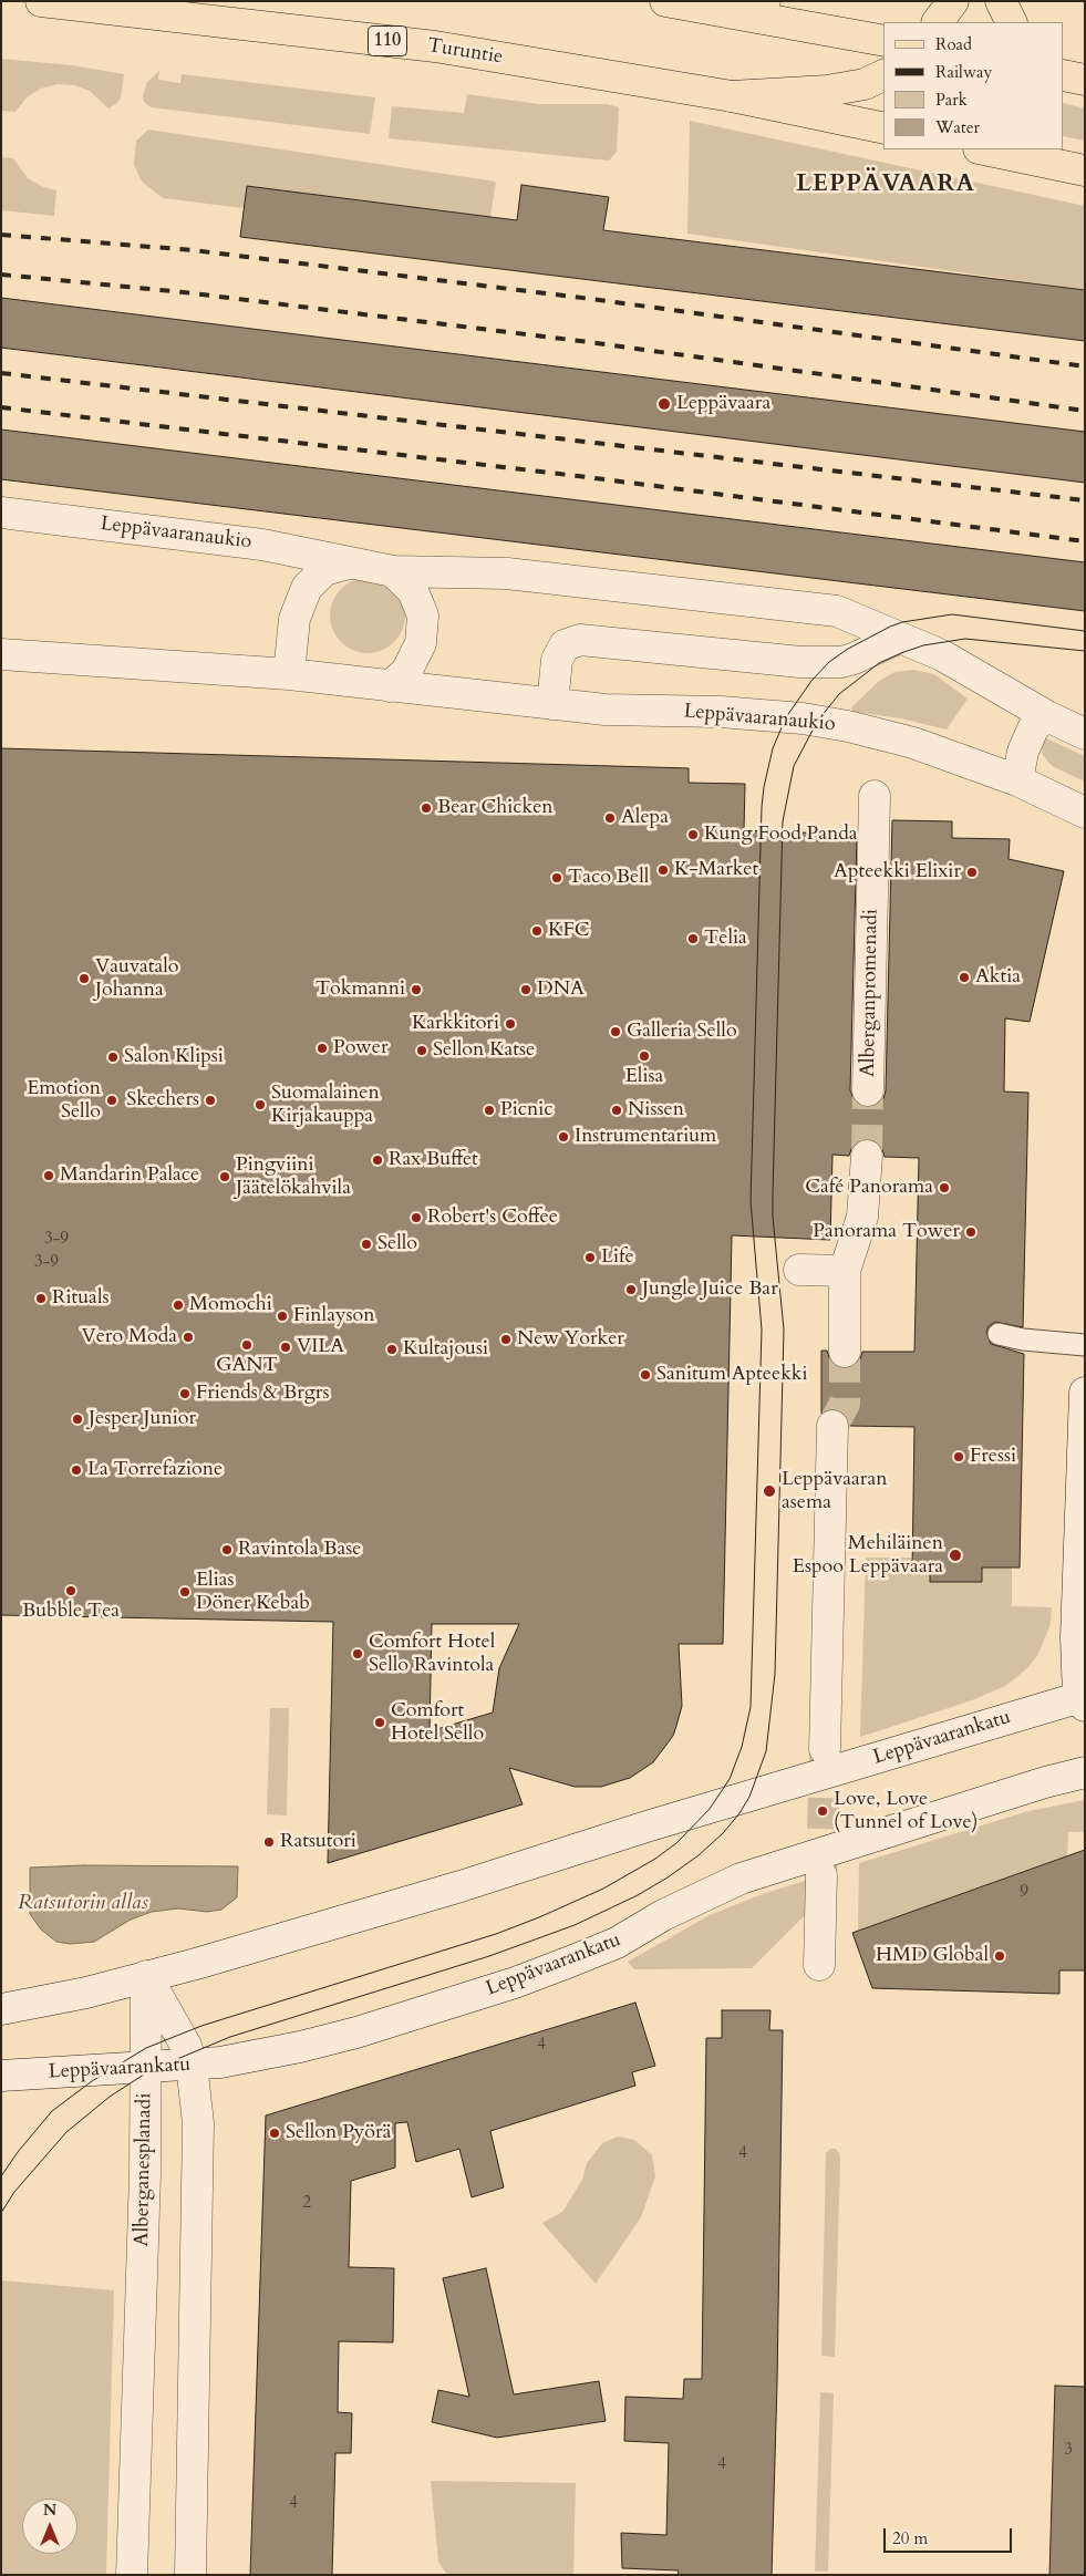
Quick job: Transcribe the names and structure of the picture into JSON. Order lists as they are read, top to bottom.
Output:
{
  "streets": {
    "main road": ["110", "Turuntie"],
    "street": [
      "Leppävaaranaukio",
      "Alberganpromenadi",
      "Leppävaarankatu",
      "Alberganesplanadi"
    ]
  },
  "crossings": [
    ["Leppävaarankatu", "Alberganesplanadi"]
  ],
  "districts": ["LEPPÄVAARA"],
  "water": ["Ratsutorin allas"],
  "places": [
    "Leppävaara",
    "Bear Chicken",
    "Alepa",
    "Kung Food Panda",
    "K-Market",
    "Apteekki Elixir",
    "Taco Bell",
    "KFC",
    "Telia",
    "Aktia",
    "Vauvatalo Johanna",
    "Tokmanni",
    "DNA",
    "Karkkitori",
    "Galleria Sello",
    "Power",
    "Sellon Katse",
    "Elisa",
    "Salon Klipsi",
    "Emotion Sello",
    "Skechers",
    "Suomalainen Kirjakauppa",
    "Picnic",
    "Nissen",
    "Instrumentarium",
    "Rax Buffet",
    "Mandarin Palace",
    "Pingviini Jäätelökahvila",
    "Café Panorama",
    "Robert's Coffee",
    "Panorama Tower",
    "Sello",
    "Life",
    "Jungle Juice Bar",
    "Rituals",
    "Momochi",
    "Finlayson",
    "Vero Moda",
    "New Yorker",
    "GANT",
    "VILA",
    "Kultajousi",
    "Sanitum Apteekki",
    "Friends & Brgrs",
    "Jesper Junior",
    "Fressi",
    "La Torrefazione",
    "Leppävaaran asema",
    "Ravintola Base",
    "Mehiläinen Espoo Leppävaara",
    "Bubble Tea",
    "Elias Döner Kebab",
    "Comfort Hotel Sello Ravintola",
    "Comfort Hotel Sello",
    "Love, Love (Tunnel of Love)",
    "Ratsutori",
    "HMD Global",
    "Sellon Pyörä"
  ],
  "house_numbers": [
    "3-9",
    "3-9",
    "9",
    "4",
    "4",
    "2",
    "3",
    "4",
    "4"
  ],
  "legend": [
    "Road",
    "Railway",
    "Park",
    "Water"
  ],
  "scale_bar": "20 m",
  "north": "top"
}
